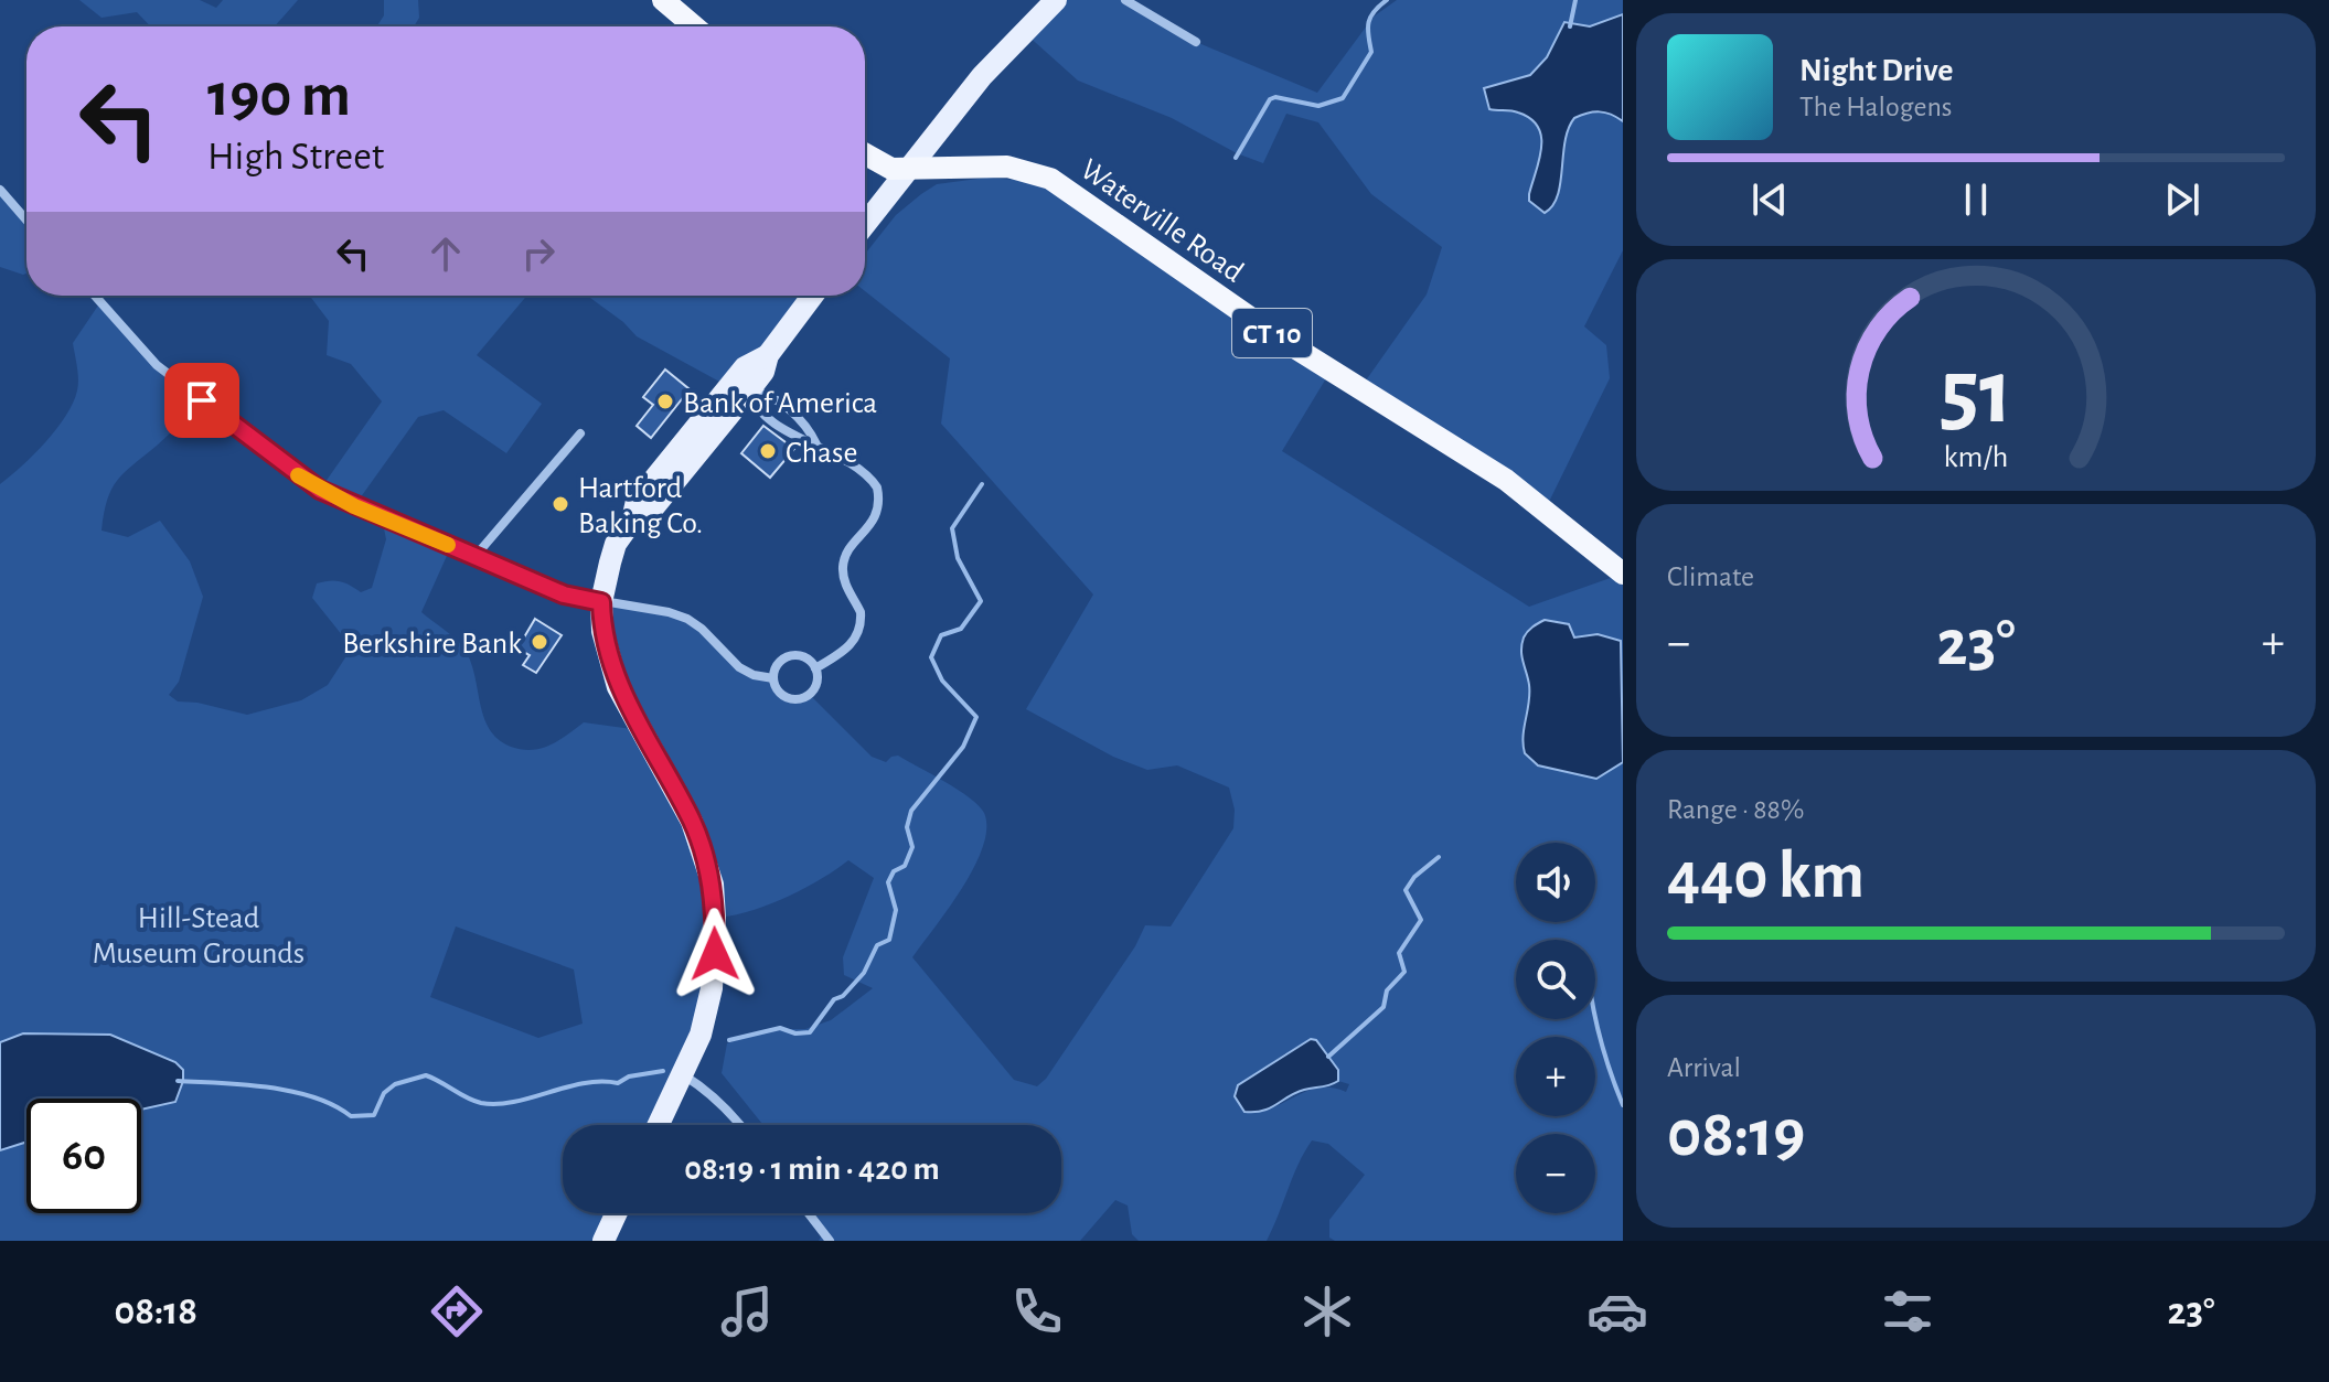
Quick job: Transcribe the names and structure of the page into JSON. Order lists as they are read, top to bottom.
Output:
{
  "streets": {
    "highway": ["Waterville Road", "CT 10"]
  },
  "crossings": [
    ["Waterville Road", "CT 10"]
  ],
  "parks": ["Hill-Stead Museum Grounds"],
  "places": [
    "Bank of America",
    "Chase",
    "Hartford Baking Co.",
    "Berkshire Bank"
  ],
  "page": {
    "turn": ["190 m", "High Street"],
    "song": ["Night Drive", "The Halogens"],
    "tile": [
      "Climate",
      ["Range · 88%", "440 km"],
      ["Arrival", "08:19"]
    ],
    "heat": ["−", "23°", "+"],
    "map_buttons": ["+", "−"],
    "limit": "60",
    "trip": "08:19 · 1 min · 420 m",
    "tabs": ["08:18", "23°"],
    "gauge": ["51", "km/h"]
  }
}
